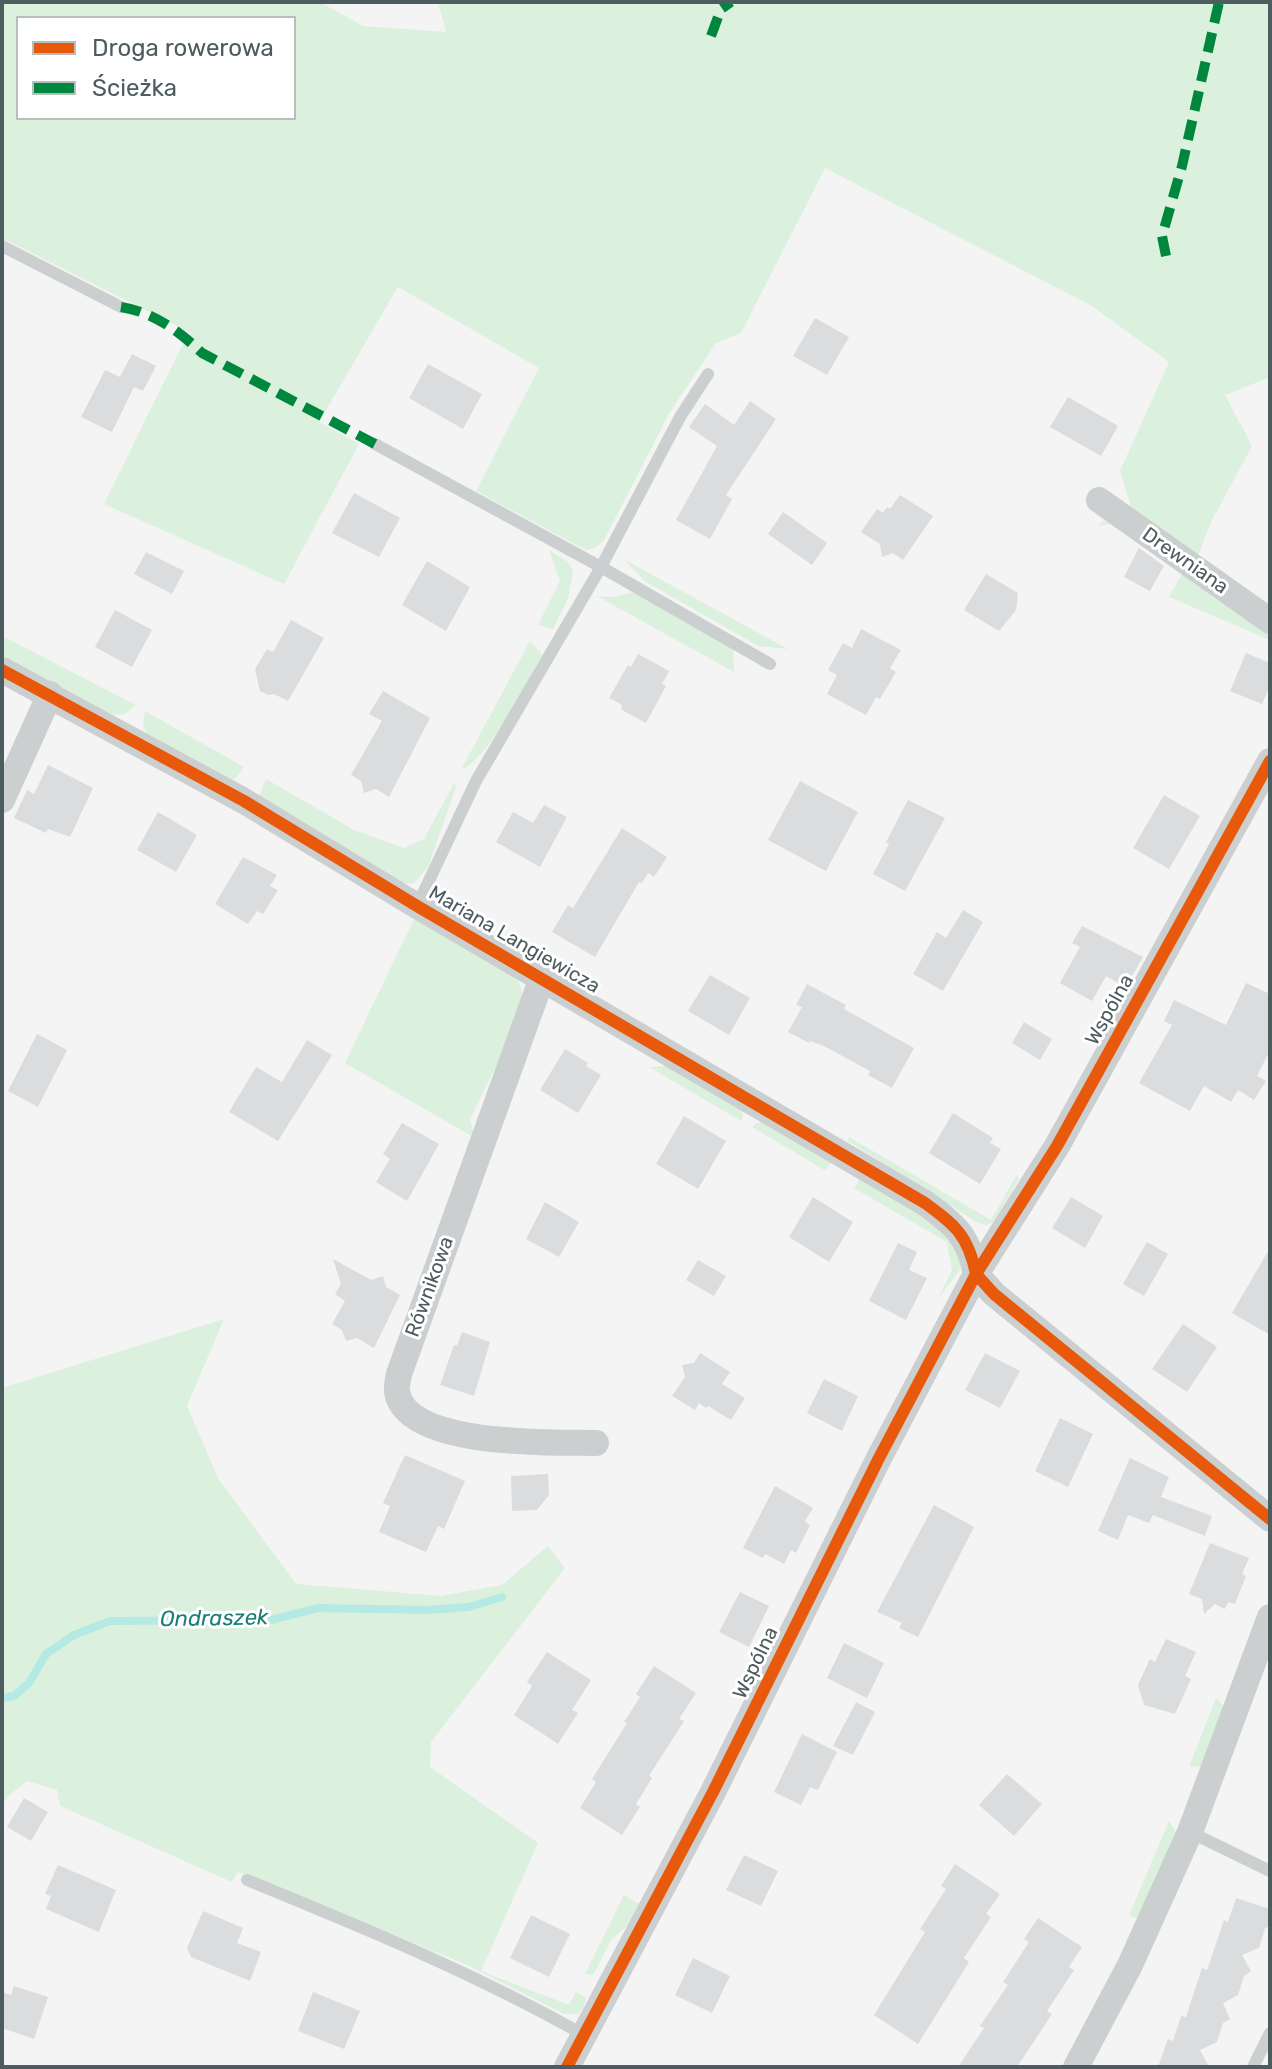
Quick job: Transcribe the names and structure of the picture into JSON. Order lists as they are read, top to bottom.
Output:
{
  "streets": {
    "street": [
      "Drewniana",
      "Mariana Langiewicza",
      "Wspólna",
      "Równikowa"
    ]
  },
  "crossings": [
    ["Mariana Langiewicza", "Wspólna"],
    ["Mariana Langiewicza", "Równikowa"]
  ],
  "water": ["Ondraszek"],
  "legend": ["Droga rowerowa", "Ścieżka"]
}
